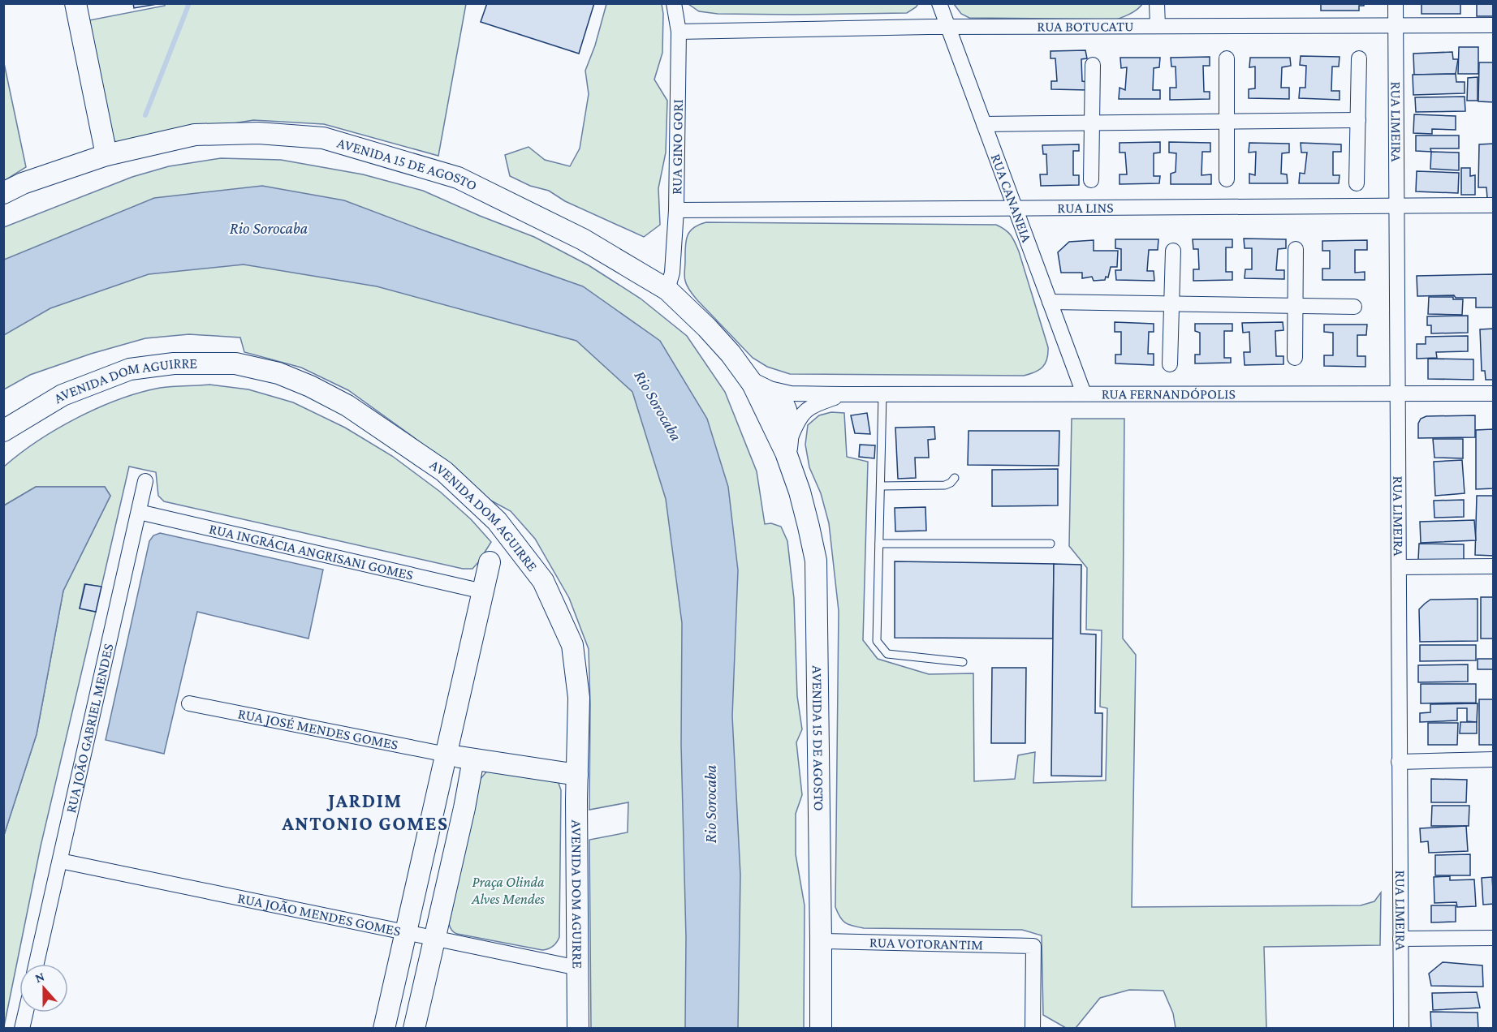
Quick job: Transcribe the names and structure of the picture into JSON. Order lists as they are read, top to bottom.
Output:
{
  "streets": {
    "main road": ["AVENIDA 15 DE AGOSTO", "AVENIDA DOM AGUIRRE"],
    "street": [
      "RUA BOTUCATU",
      "RUA LIMEIRA",
      "RUA GINO GORI",
      "RUA CANANEIA",
      "RUA LINS",
      "RUA FERNANDÓPOLIS",
      "RUA INGRÁCIA ANGRISANI GOMES",
      "RUA JOÃO GABRIEL MENDES",
      "RUA JOSÉ MENDES GOMES",
      "RUA JOÃO MENDES GOMES",
      "RUA VOTORANTIM"
    ]
  },
  "crossings": [
    ["RUA BOTUCATU", "RUA LIMEIRA"],
    ["RUA BOTUCATU", "RUA GINO GORI"],
    ["RUA BOTUCATU", "RUA CANANEIA"],
    ["RUA LIMEIRA", "RUA LINS"],
    ["RUA LIMEIRA", "RUA FERNANDÓPOLIS"],
    ["RUA GINO GORI", "AVENIDA 15 DE AGOSTO"],
    ["RUA GINO GORI", "RUA LINS"],
    ["AVENIDA 15 DE AGOSTO", "RUA FERNANDÓPOLIS"],
    ["AVENIDA 15 DE AGOSTO", "RUA VOTORANTIM"],
    ["RUA CANANEIA", "RUA LINS"],
    ["RUA CANANEIA", "RUA FERNANDÓPOLIS"],
    ["AVENIDA DOM AGUIRRE", "RUA JOÃO MENDES GOMES"],
    ["RUA INGRÁCIA ANGRISANI GOMES", "RUA JOÃO GABRIEL MENDES"],
    ["RUA JOÃO GABRIEL MENDES", "RUA JOÃO MENDES GOMES"]
  ],
  "districts": ["JARDIM ANTONIO GOMES"],
  "water": ["Rio Sorocaba"],
  "parks": ["Praça Olinda Alves Mendes"],
  "north": "top"
}
